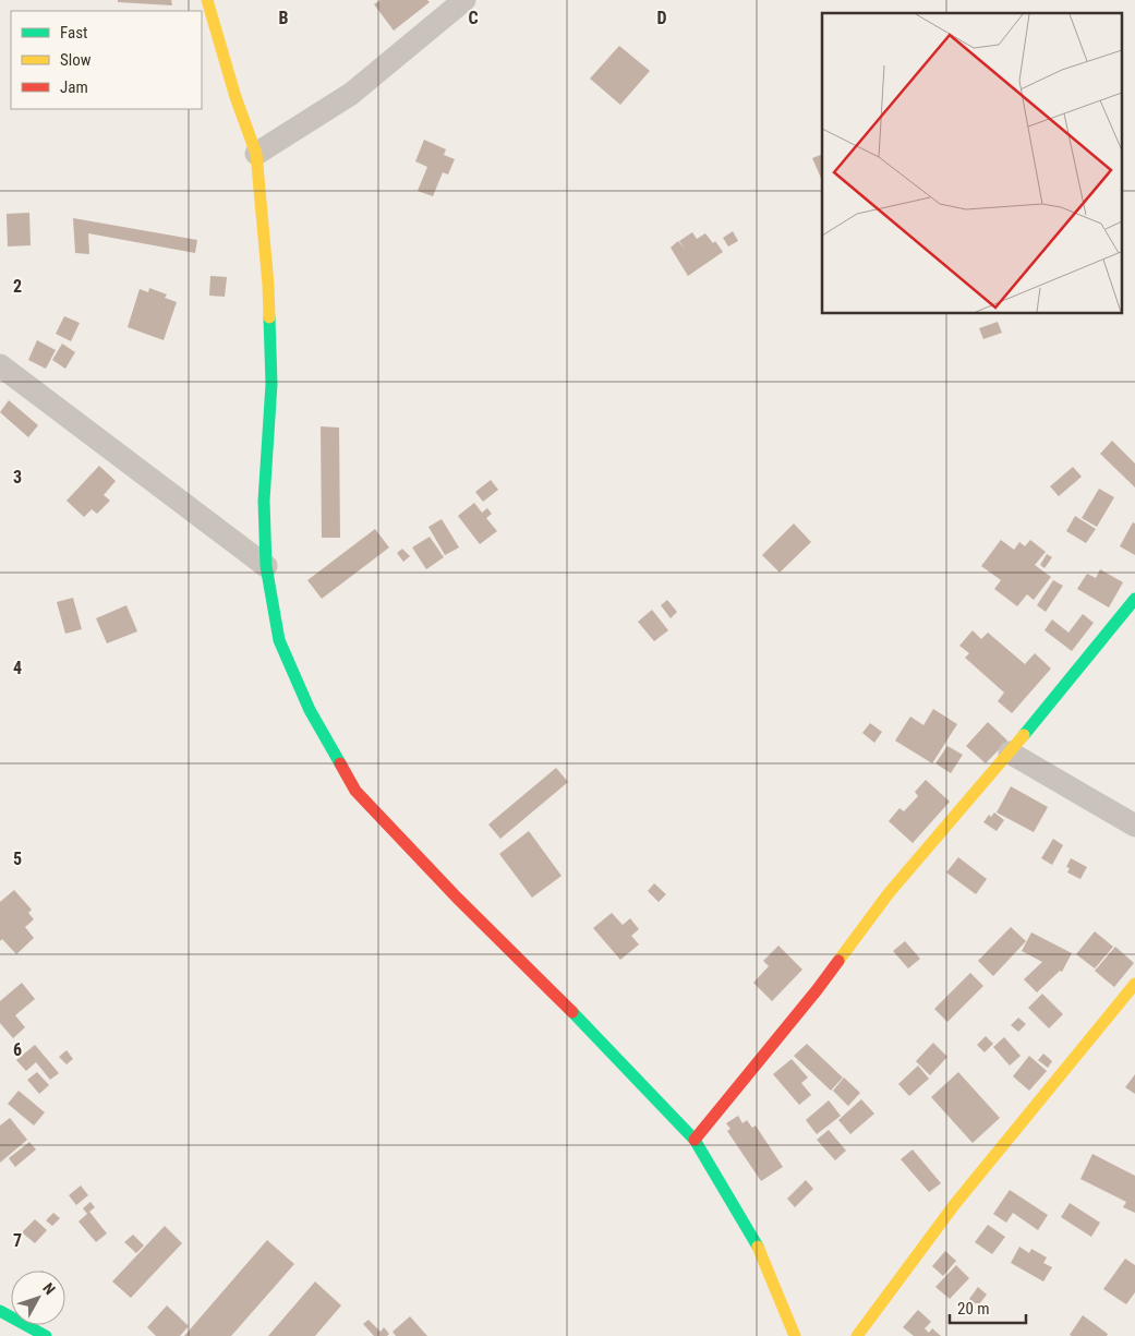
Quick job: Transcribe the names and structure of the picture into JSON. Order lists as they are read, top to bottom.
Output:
{
  "legend": ["Fast", "Slow", "Jam"],
  "scale_bar": "20 m",
  "north": "top right",
  "grid": {
    "columns": ["B", "C", "D"],
    "rows": [
      "2",
      "3",
      "4",
      "5",
      "6",
      "7"
    ]
  }
}
